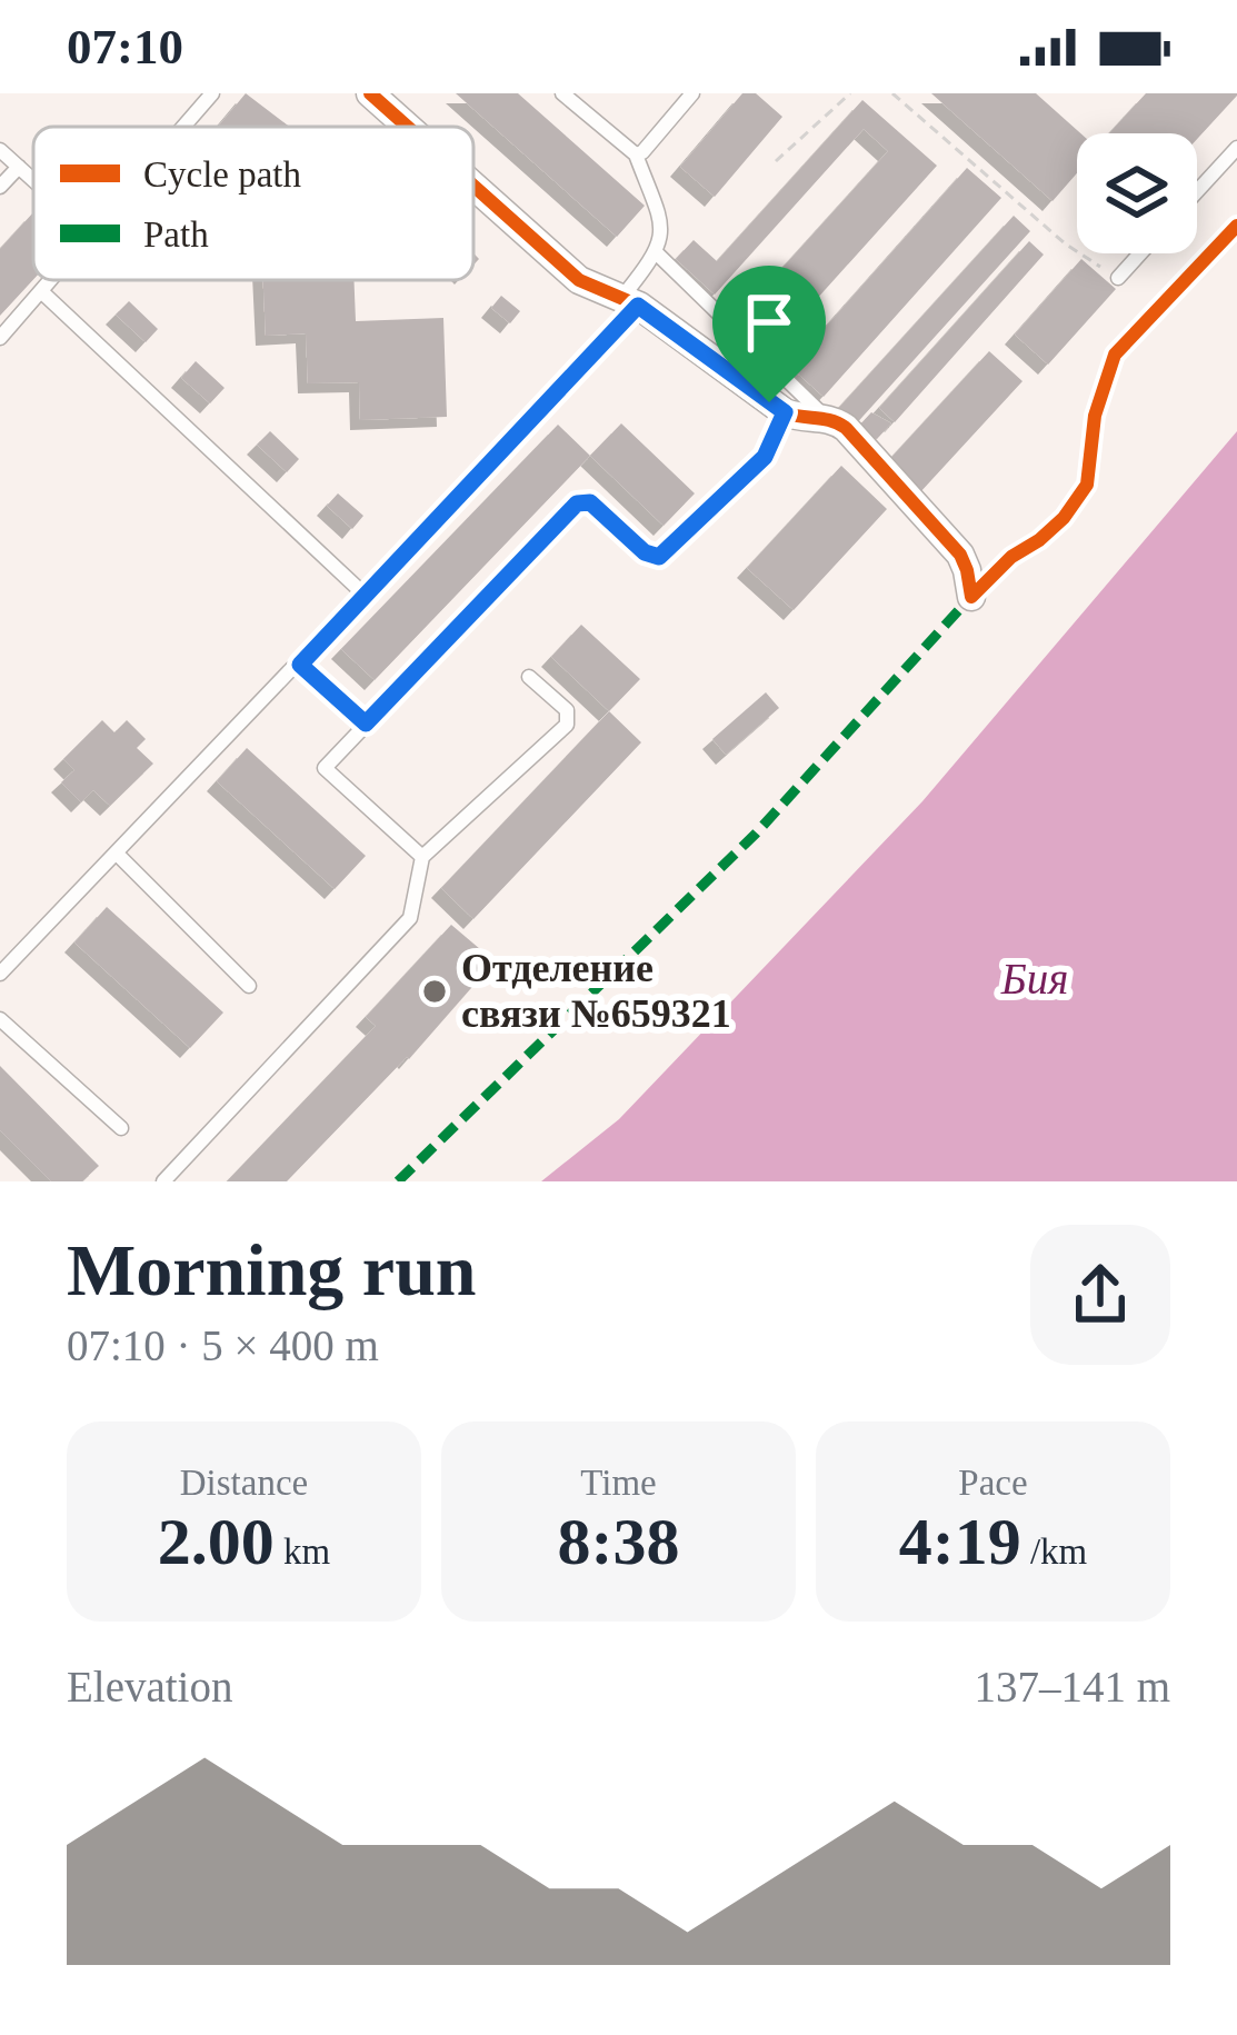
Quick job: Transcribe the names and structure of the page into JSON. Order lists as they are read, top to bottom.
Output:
{
  "water": ["Бия"],
  "places": ["Отделение связи №659321"],
  "legend": ["Cycle path", "Path"],
  "page": {
    "status": "07:10",
    "heading": ["Morning run", "07:10 · 5 × 400 m"],
    "stats": [
      ["Distance", "2.00 km"],
      ["Time", "8:38"],
      ["Pace", "4:19 /km"]
    ],
    "chart": ["Elevation", "137–141 m"]
  }
}
